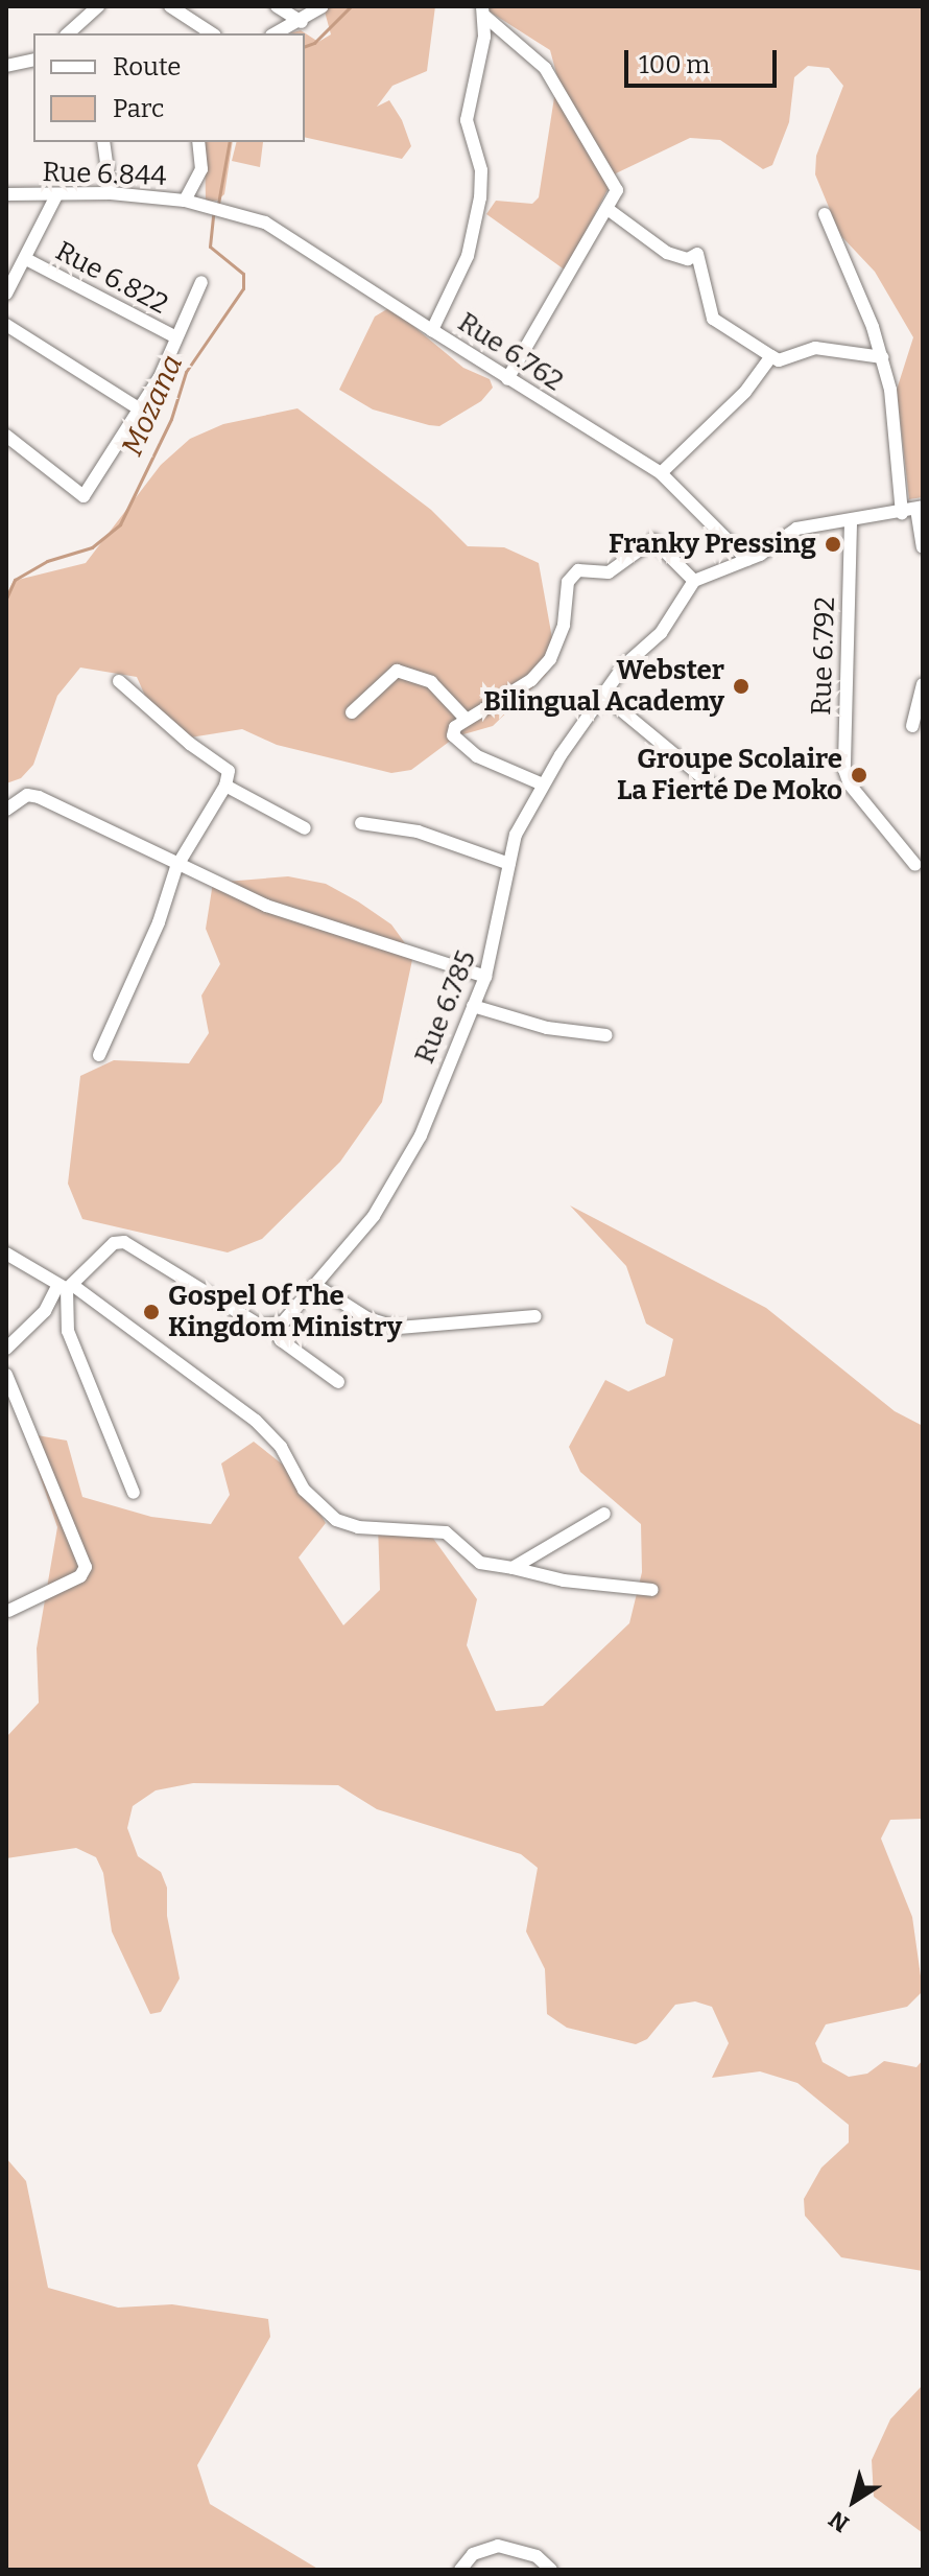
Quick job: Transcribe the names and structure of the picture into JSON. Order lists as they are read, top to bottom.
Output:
{
  "streets": {
    "street": [
      "Rue 6.844",
      "Rue 6.822",
      "Rue 6.762",
      "Rue 6.792",
      "Rue 6.785"
    ]
  },
  "water": ["Mozana"],
  "places": [
    "Franky Pressing",
    "Webster Bilingual Academy",
    "Groupe Scolaire La Fierté De Moko",
    "Gospel Of The Kingdom Ministry"
  ],
  "legend": ["Route", "Parc"],
  "scale_bar": "100 m",
  "north": "bottom left"
}
